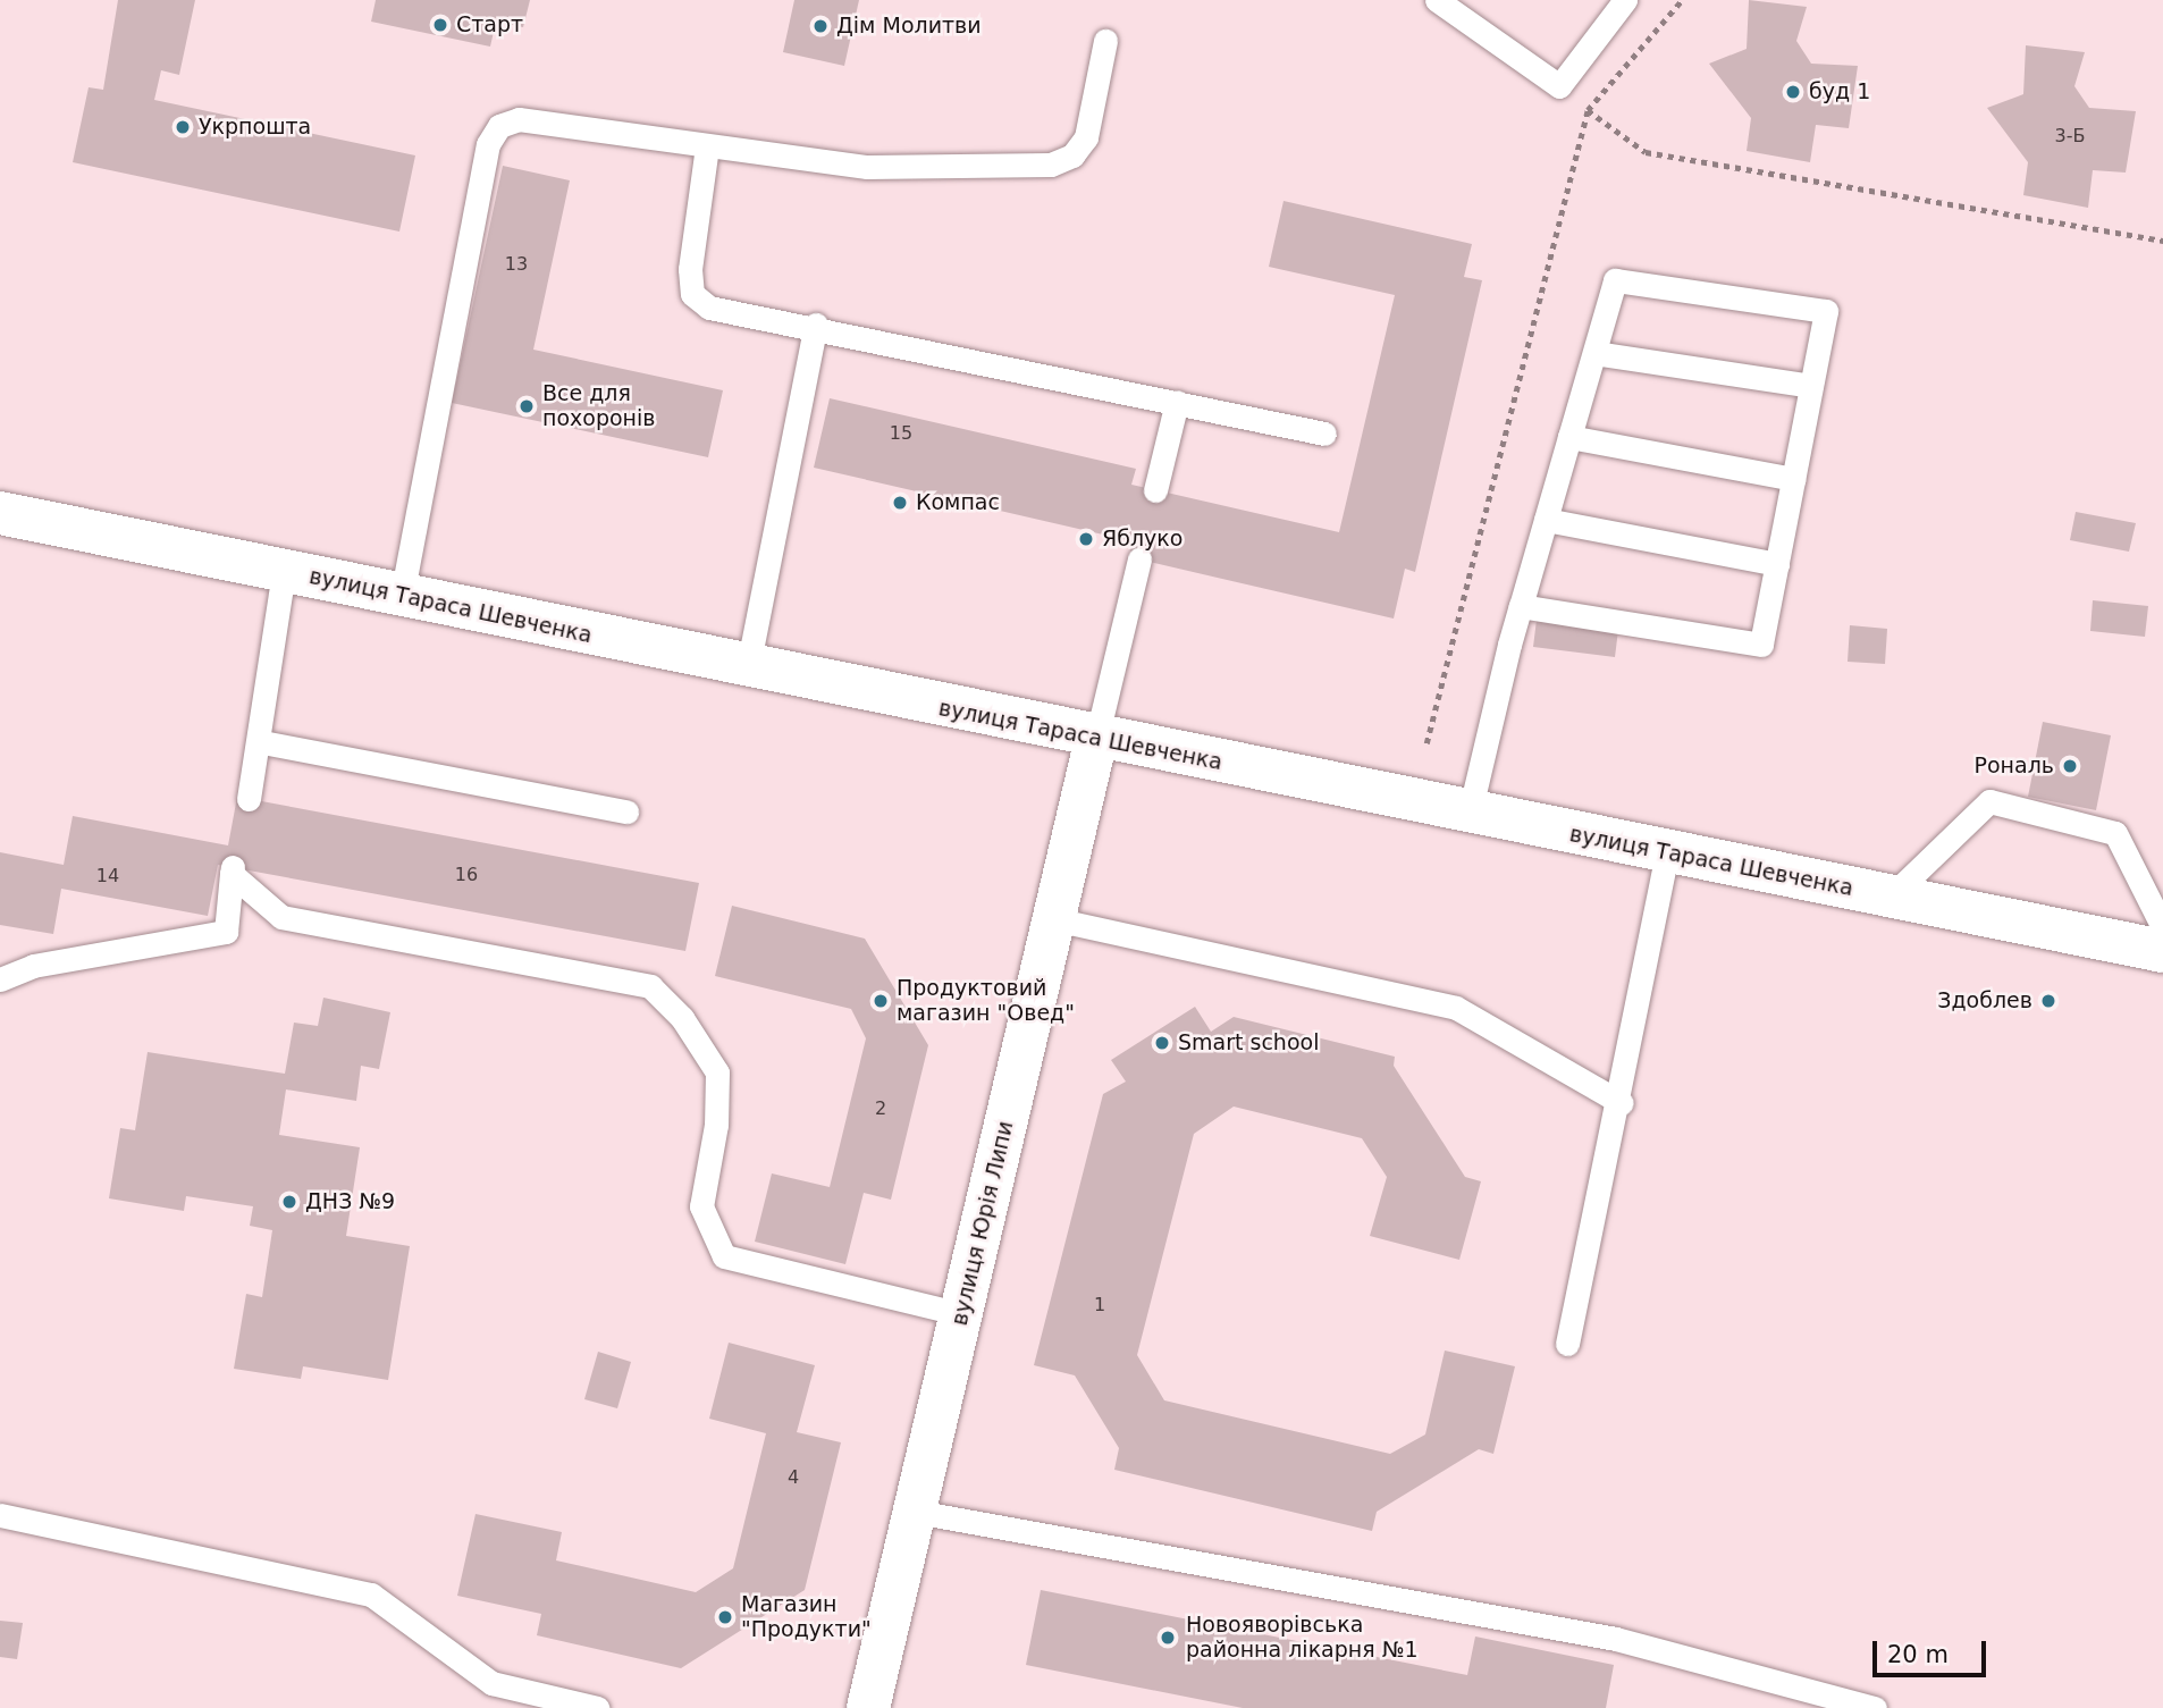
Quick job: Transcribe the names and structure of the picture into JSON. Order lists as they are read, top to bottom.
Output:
{
  "streets": {
    "street": ["вулиця Тараса Шевченка", "вулиця Юрія Липи"]
  },
  "crossings": [
    ["вулиця Тараса Шевченка", "вулиця Юрія Липи"]
  ],
  "places": [
    "Старт",
    "Дім Молитви",
    "буд 1",
    "Укрпошта",
    "Все для похоронів",
    "Компас",
    "Яблуко",
    "Рональ",
    "Продуктовий магазин \"Овед\"",
    "Здоблев",
    "Smart school",
    "ДНЗ №9",
    "Магазин \"Продукти\"",
    "Новояворівська районна лікарня №1"
  ],
  "house_numbers": [
    "3-Б",
    "13",
    "15",
    "16",
    "14",
    "2",
    "1",
    "4"
  ],
  "scale_bar": "20 m"
}
